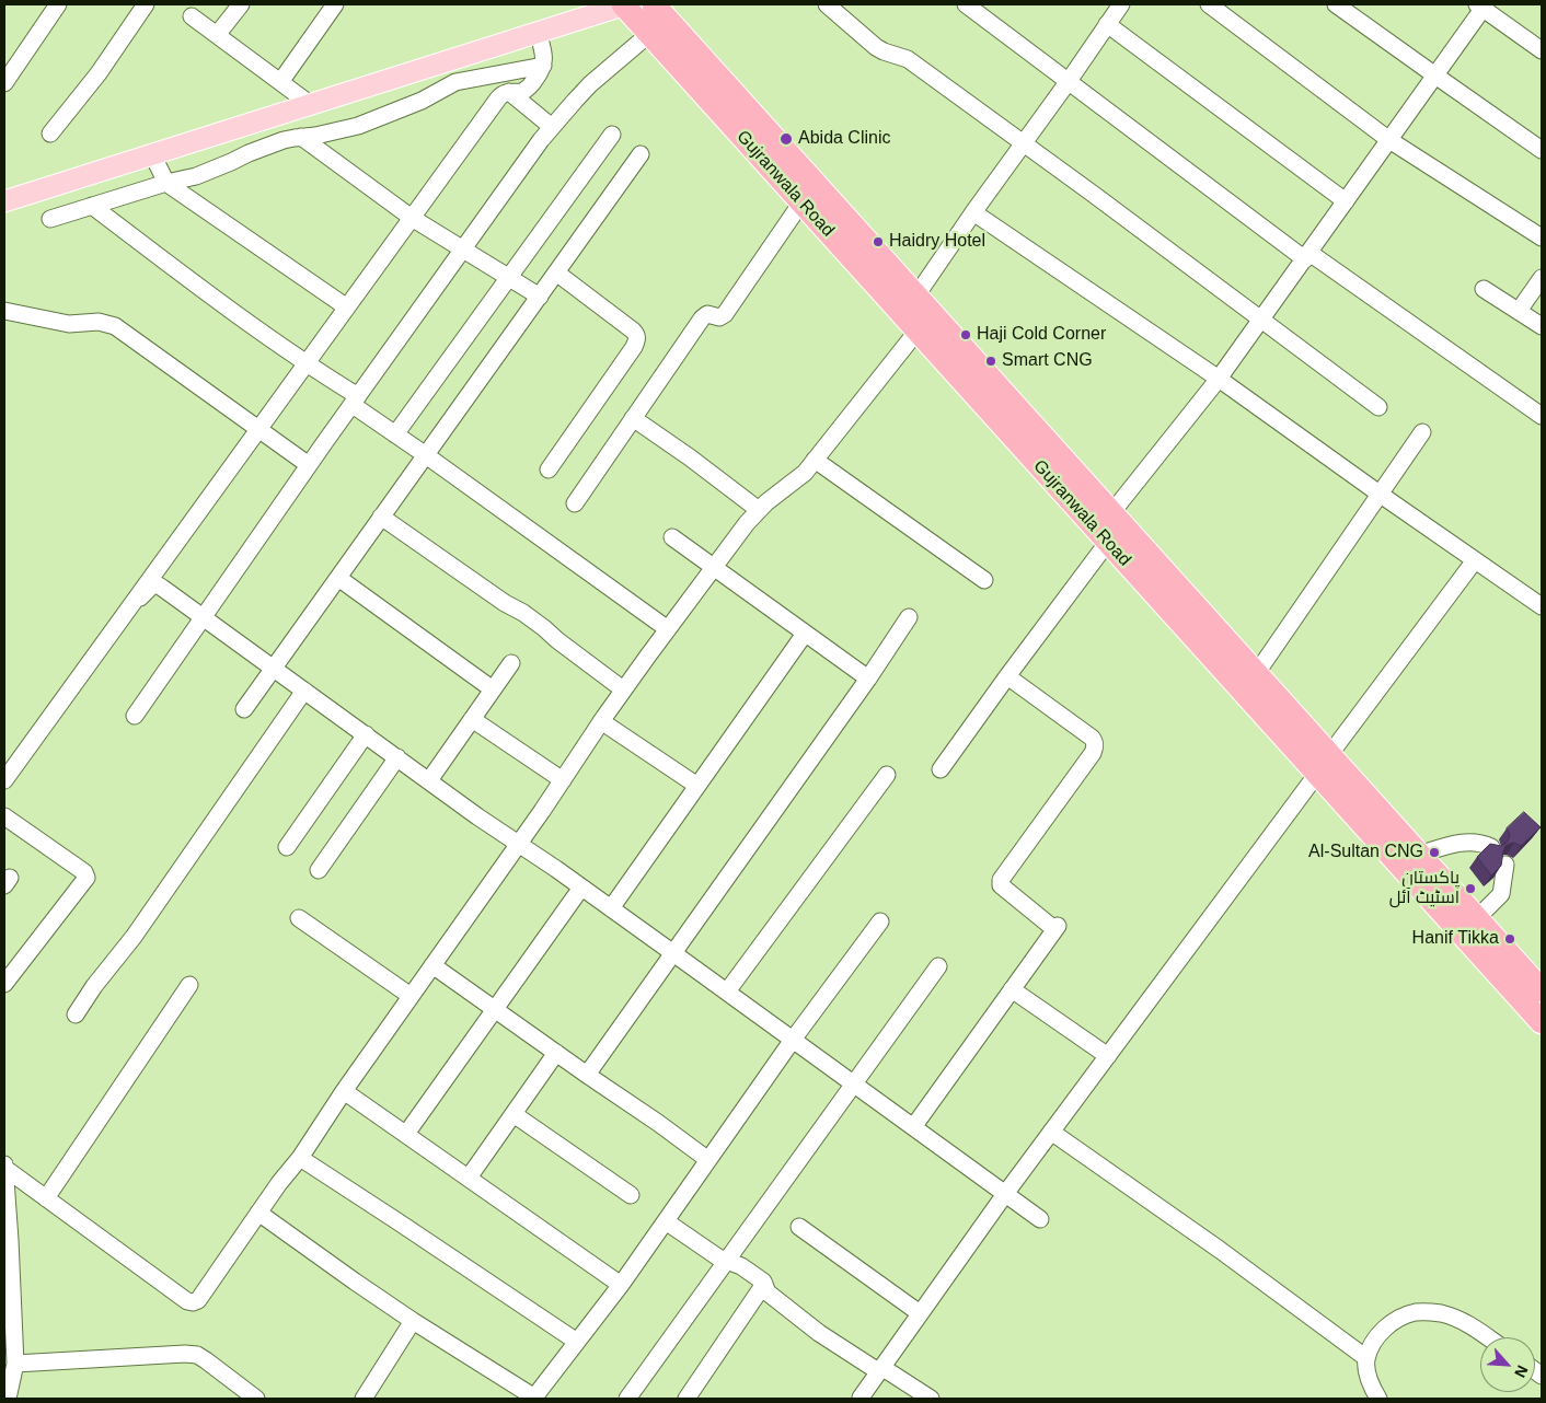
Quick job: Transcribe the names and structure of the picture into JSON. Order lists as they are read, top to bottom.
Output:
{
  "streets": {
    "highway": ["Gujranwala Road"]
  },
  "places": [
    "Abida Clinic",
    "Haidry Hotel",
    "Haji Cold Corner",
    "Smart CNG",
    "Al-Sultan CNG",
    "پاکستان اسٹیٹ آئل",
    "Hanif Tikka"
  ],
  "north": "bottom right"
}
